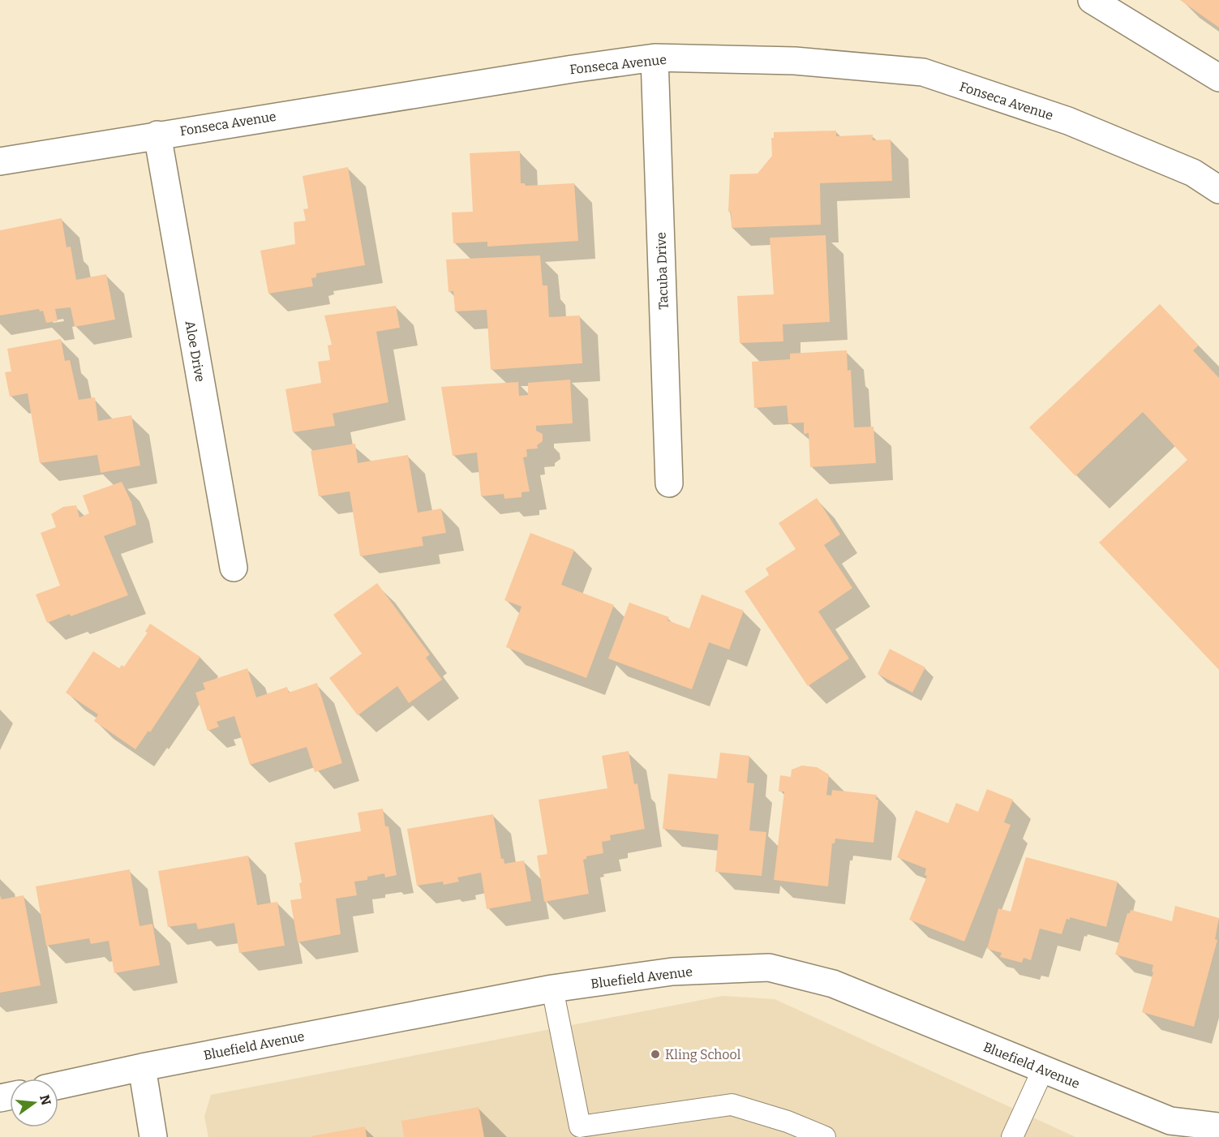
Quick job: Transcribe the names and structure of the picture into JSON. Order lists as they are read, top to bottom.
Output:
{
  "streets": {
    "street": [
      "Fonseca Avenue",
      "Tacuba Drive",
      "Aloe Drive",
      "Bluefield Avenue"
    ]
  },
  "crossings": [
    ["Fonseca Avenue", "Tacuba Drive"],
    ["Fonseca Avenue", "Aloe Drive"]
  ],
  "places": ["Kling School"],
  "north": "right"
}
